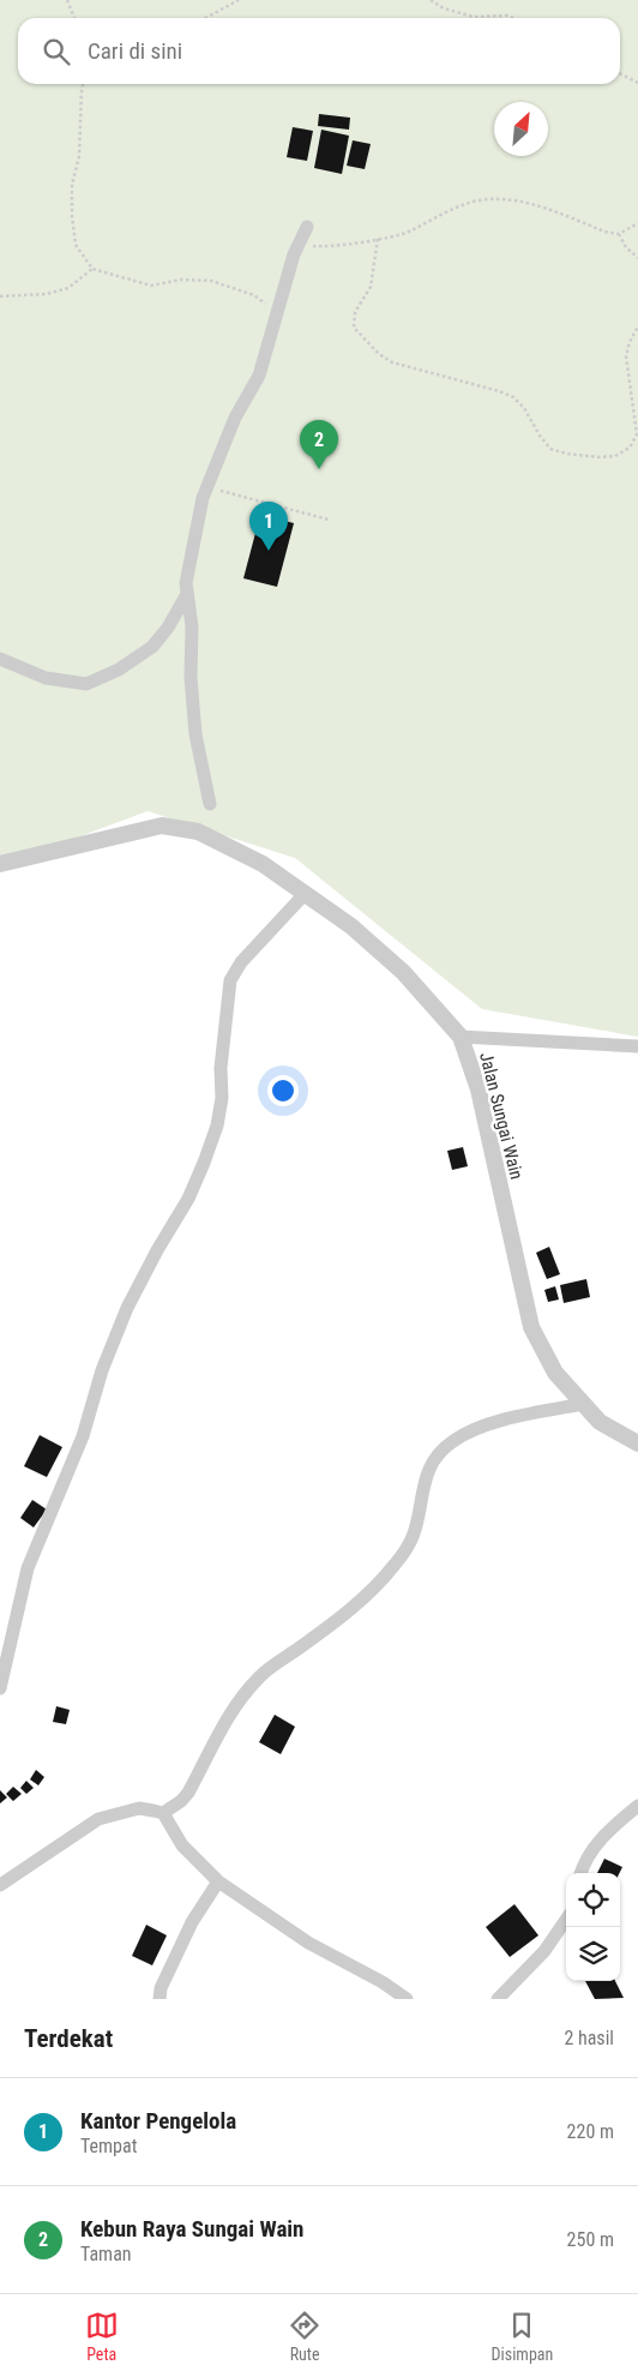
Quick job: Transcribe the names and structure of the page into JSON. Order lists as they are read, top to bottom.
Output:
{
  "streets": {
    "street": ["Jalan Sungai Wain"]
  },
  "north": "top right",
  "page": {
    "search": "Cari di sini",
    "pins": ["2", "1"],
    "heading": ["Terdekat", "2 hasil"],
    "list": [
      {
        "mark": "1",
        "name": "Kantor Pengelola",
        "note": "Tempat",
        "value": "220 m"
      },
      {
        "mark": "2",
        "name": "Kebun Raya Sungai Wain",
        "note": "Taman",
        "value": "250 m"
      }
    ],
    "nav": ["Peta", "Rute", "Disimpan"]
  }
}
